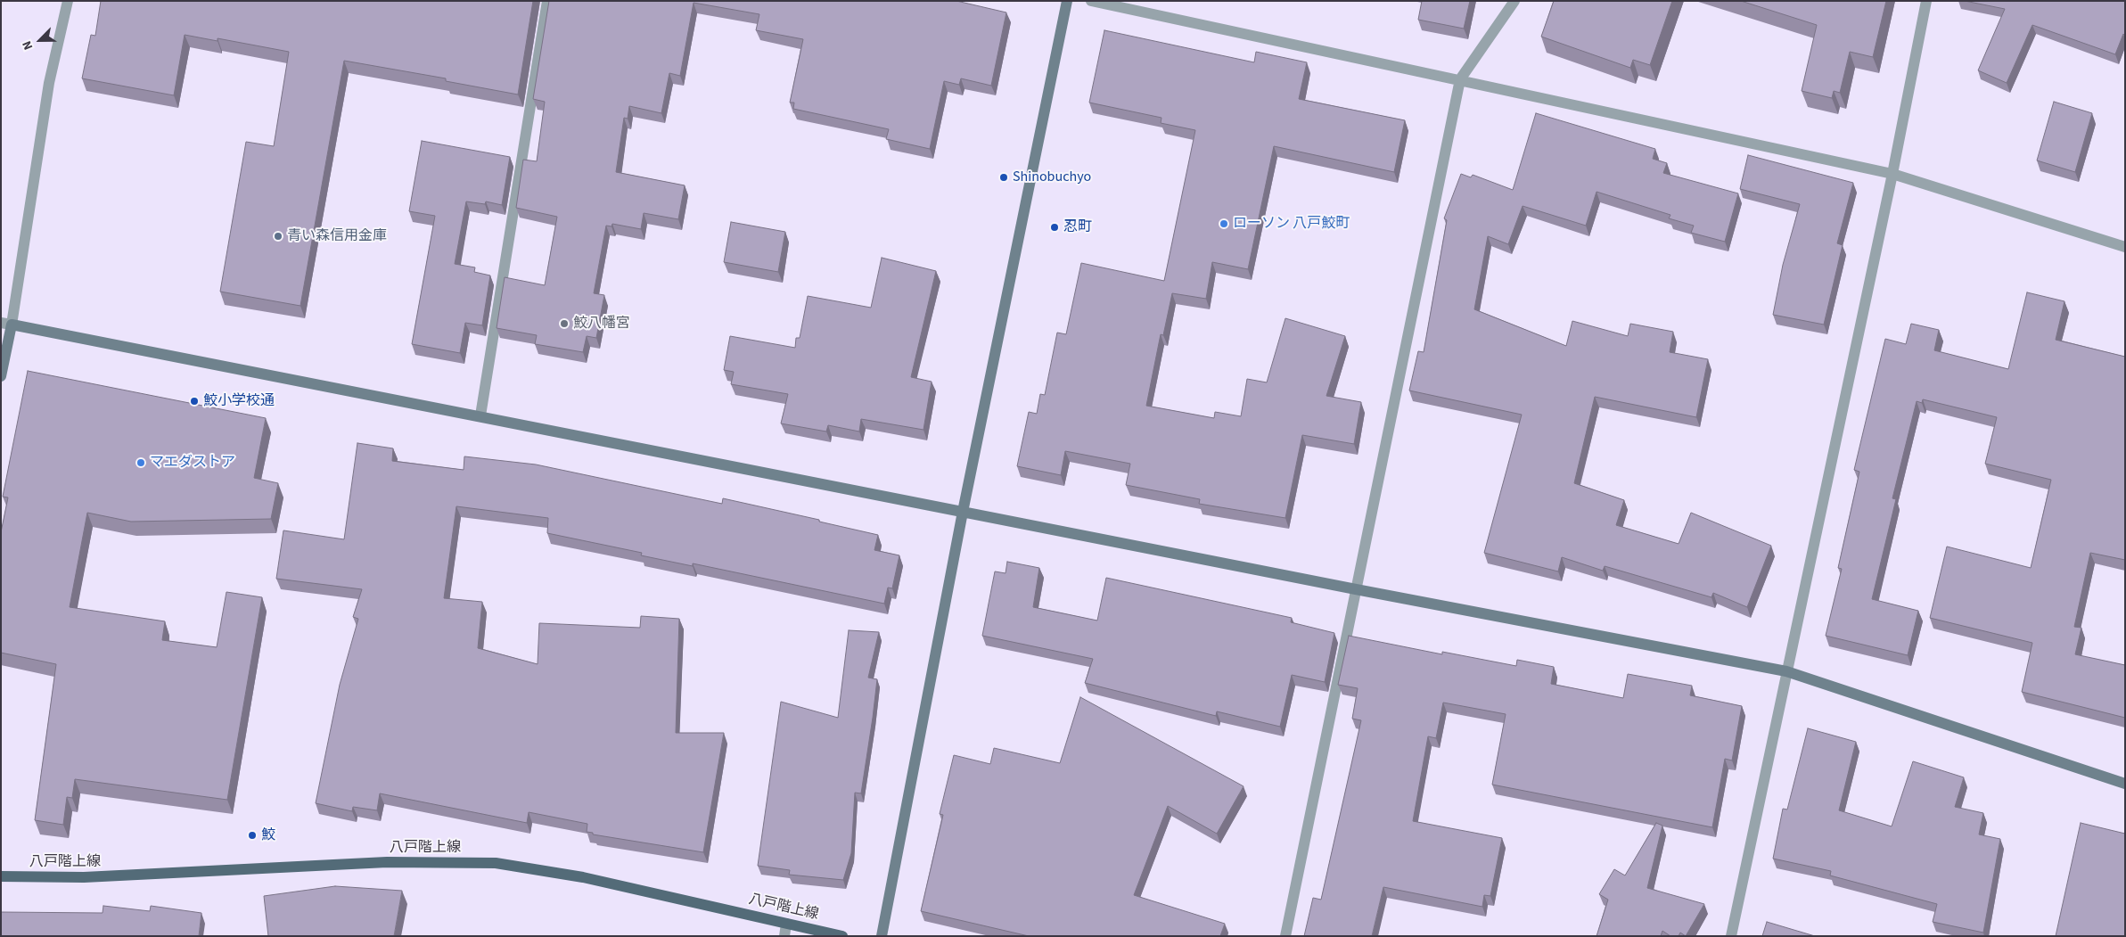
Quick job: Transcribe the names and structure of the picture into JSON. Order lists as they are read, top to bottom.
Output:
{
  "streets": {
    "main road": ["八戸階上線"]
  },
  "places": [
    "Shinobuchyo",
    "ローソン 八戸鮫町",
    "忍町",
    "青い森信用金庫",
    "鮫八幡宮",
    "鮫小学校通",
    "マエダストア",
    "鮫"
  ],
  "north": "bottom left"
}
